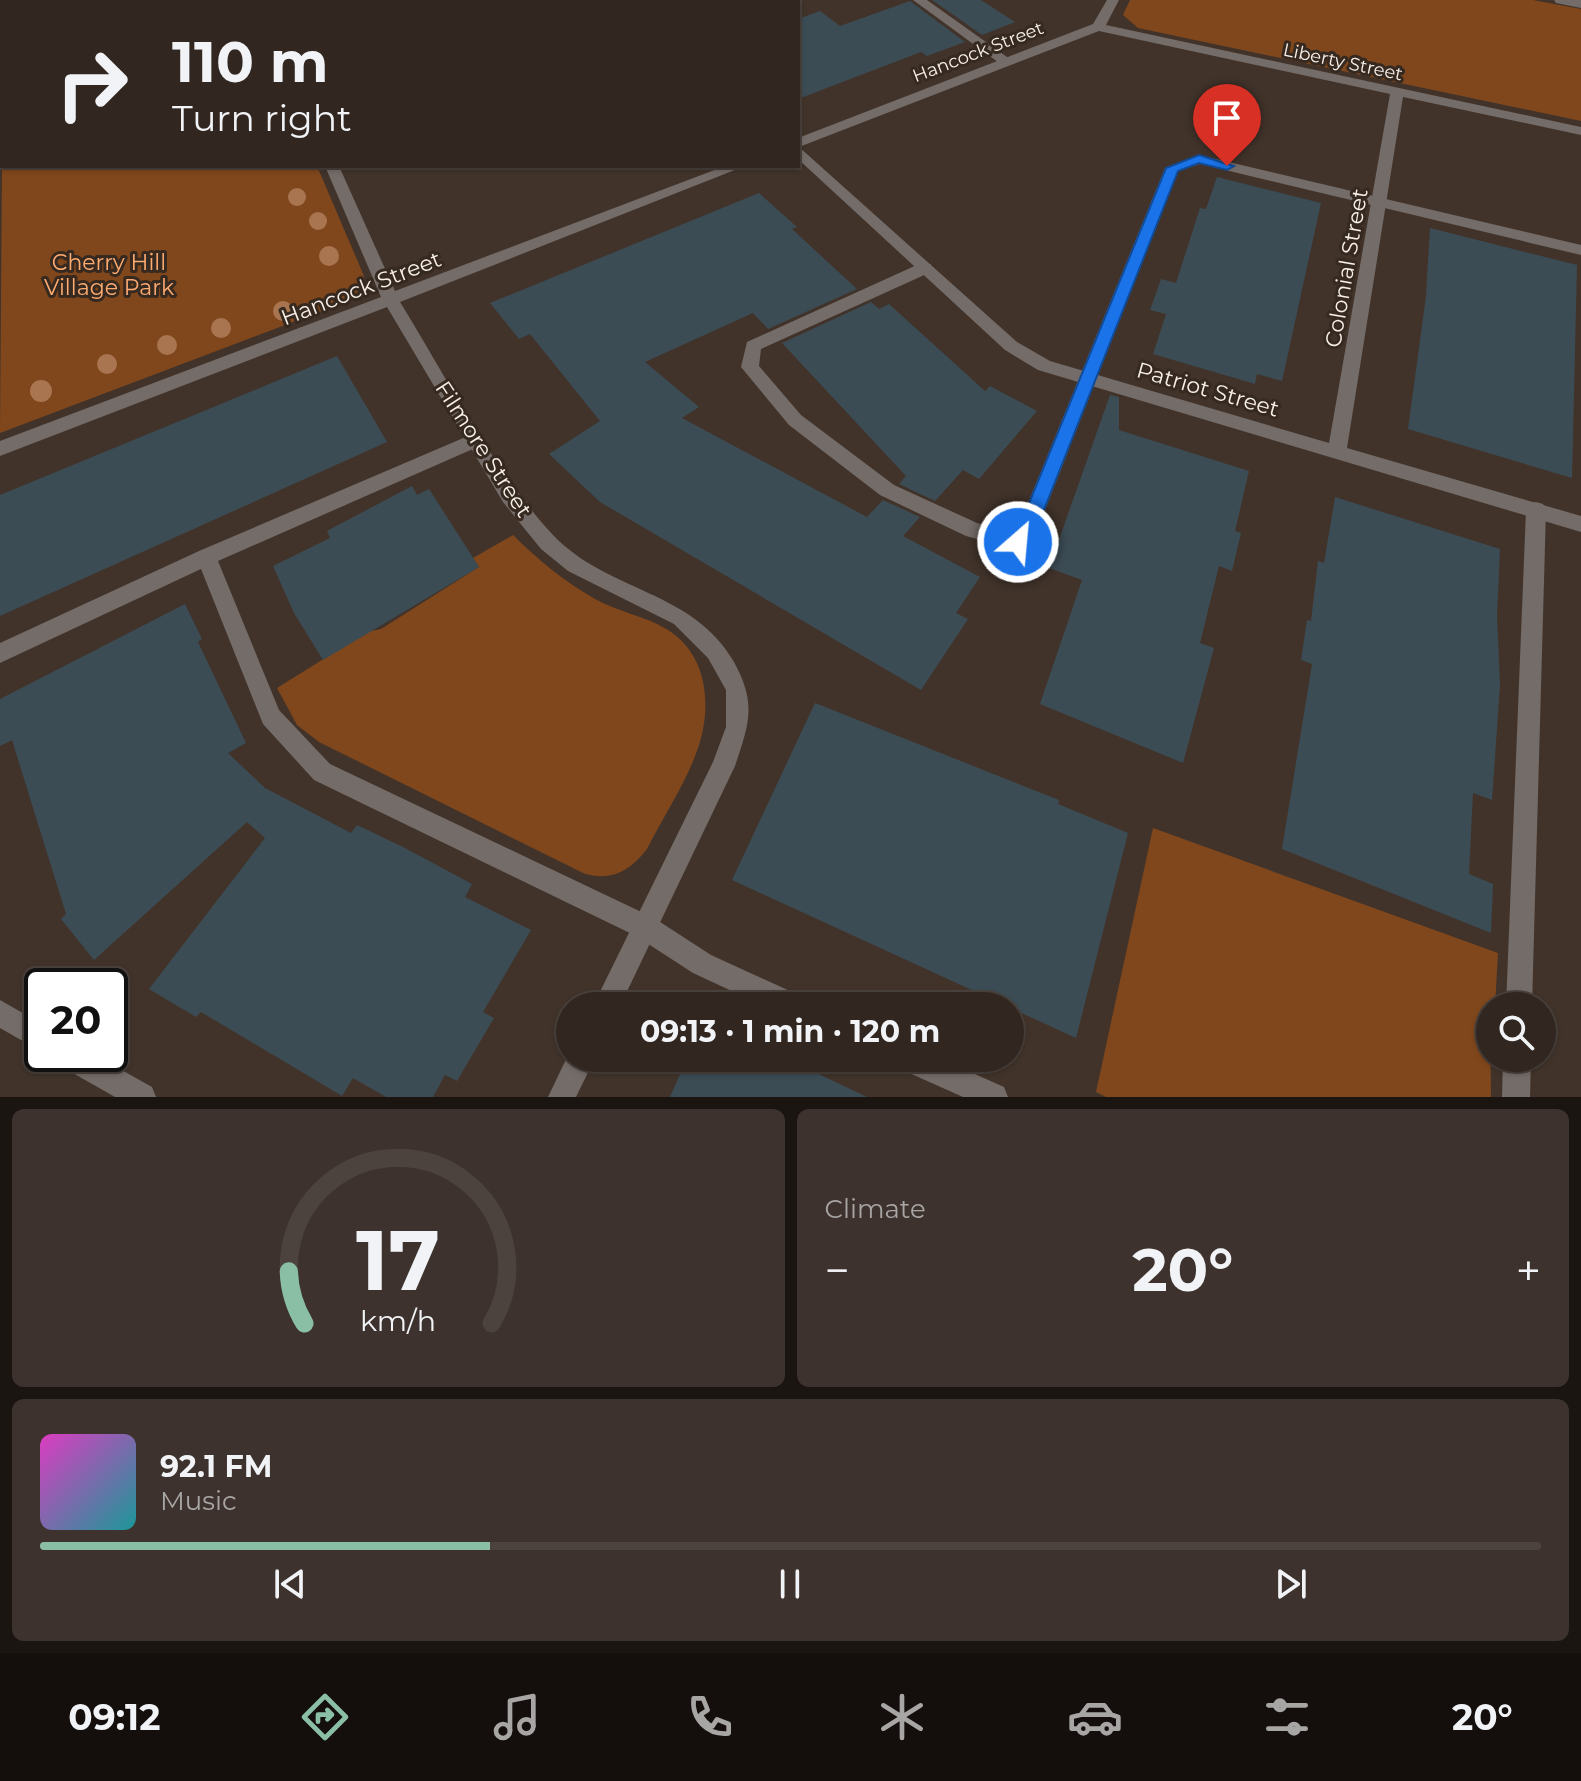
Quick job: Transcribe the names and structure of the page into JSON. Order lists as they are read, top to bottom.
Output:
{
  "streets": {
    "street": [
      "Hancock Street",
      "Liberty Street",
      "Colonial Street",
      "Patriot Street",
      "Filmore Street"
    ]
  },
  "crossings": [
    ["Hancock Street", "Liberty Street"],
    ["Hancock Street", "Filmore Street"],
    ["Liberty Street", "Colonial Street"],
    ["Colonial Street", "Patriot Street"]
  ],
  "parks": ["Cherry Hill Village Park"],
  "page": {
    "turn": ["110 m", "Turn right"],
    "limit": "20",
    "trip": "09:13 · 1 min · 120 m",
    "tile": "Climate",
    "heat": ["−", "20°", "+"],
    "song": ["92.1 FM", "Music"],
    "tabs": ["09:12", "20°"],
    "gauge": ["17", "km/h"]
  }
}
